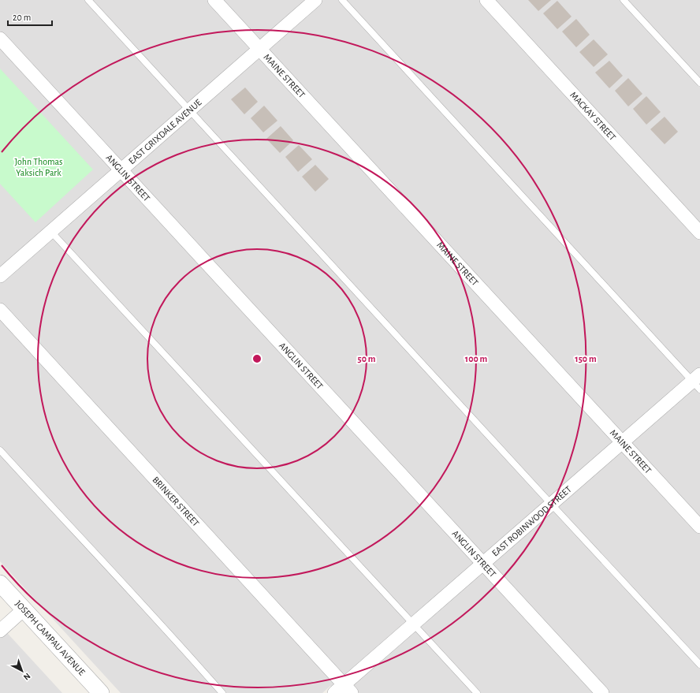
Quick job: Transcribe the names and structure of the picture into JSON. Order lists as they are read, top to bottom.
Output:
{
  "streets": {
    "street": [
      "MAINE STREET",
      "MACKAY STREET",
      "EAST GRIXDALE AVENUE",
      "ANGLIN STREET",
      "BRINKER STREET",
      "EAST ROBINWOOD STREET",
      "JOSEPH CAMPAU AVENUE"
    ]
  },
  "crossings": [
    ["MAINE STREET", "EAST GRIXDALE AVENUE"],
    ["MAINE STREET", "EAST ROBINWOOD STREET"],
    ["EAST GRIXDALE AVENUE", "ANGLIN STREET"],
    ["ANGLIN STREET", "EAST ROBINWOOD STREET"],
    ["BRINKER STREET", "EAST ROBINWOOD STREET"]
  ],
  "parks": ["John Thomas Yaksich Park"],
  "scale_bar": "20 m",
  "north": "bottom right",
  "rings": ["50 m", "100 m", "150 m"]
}
